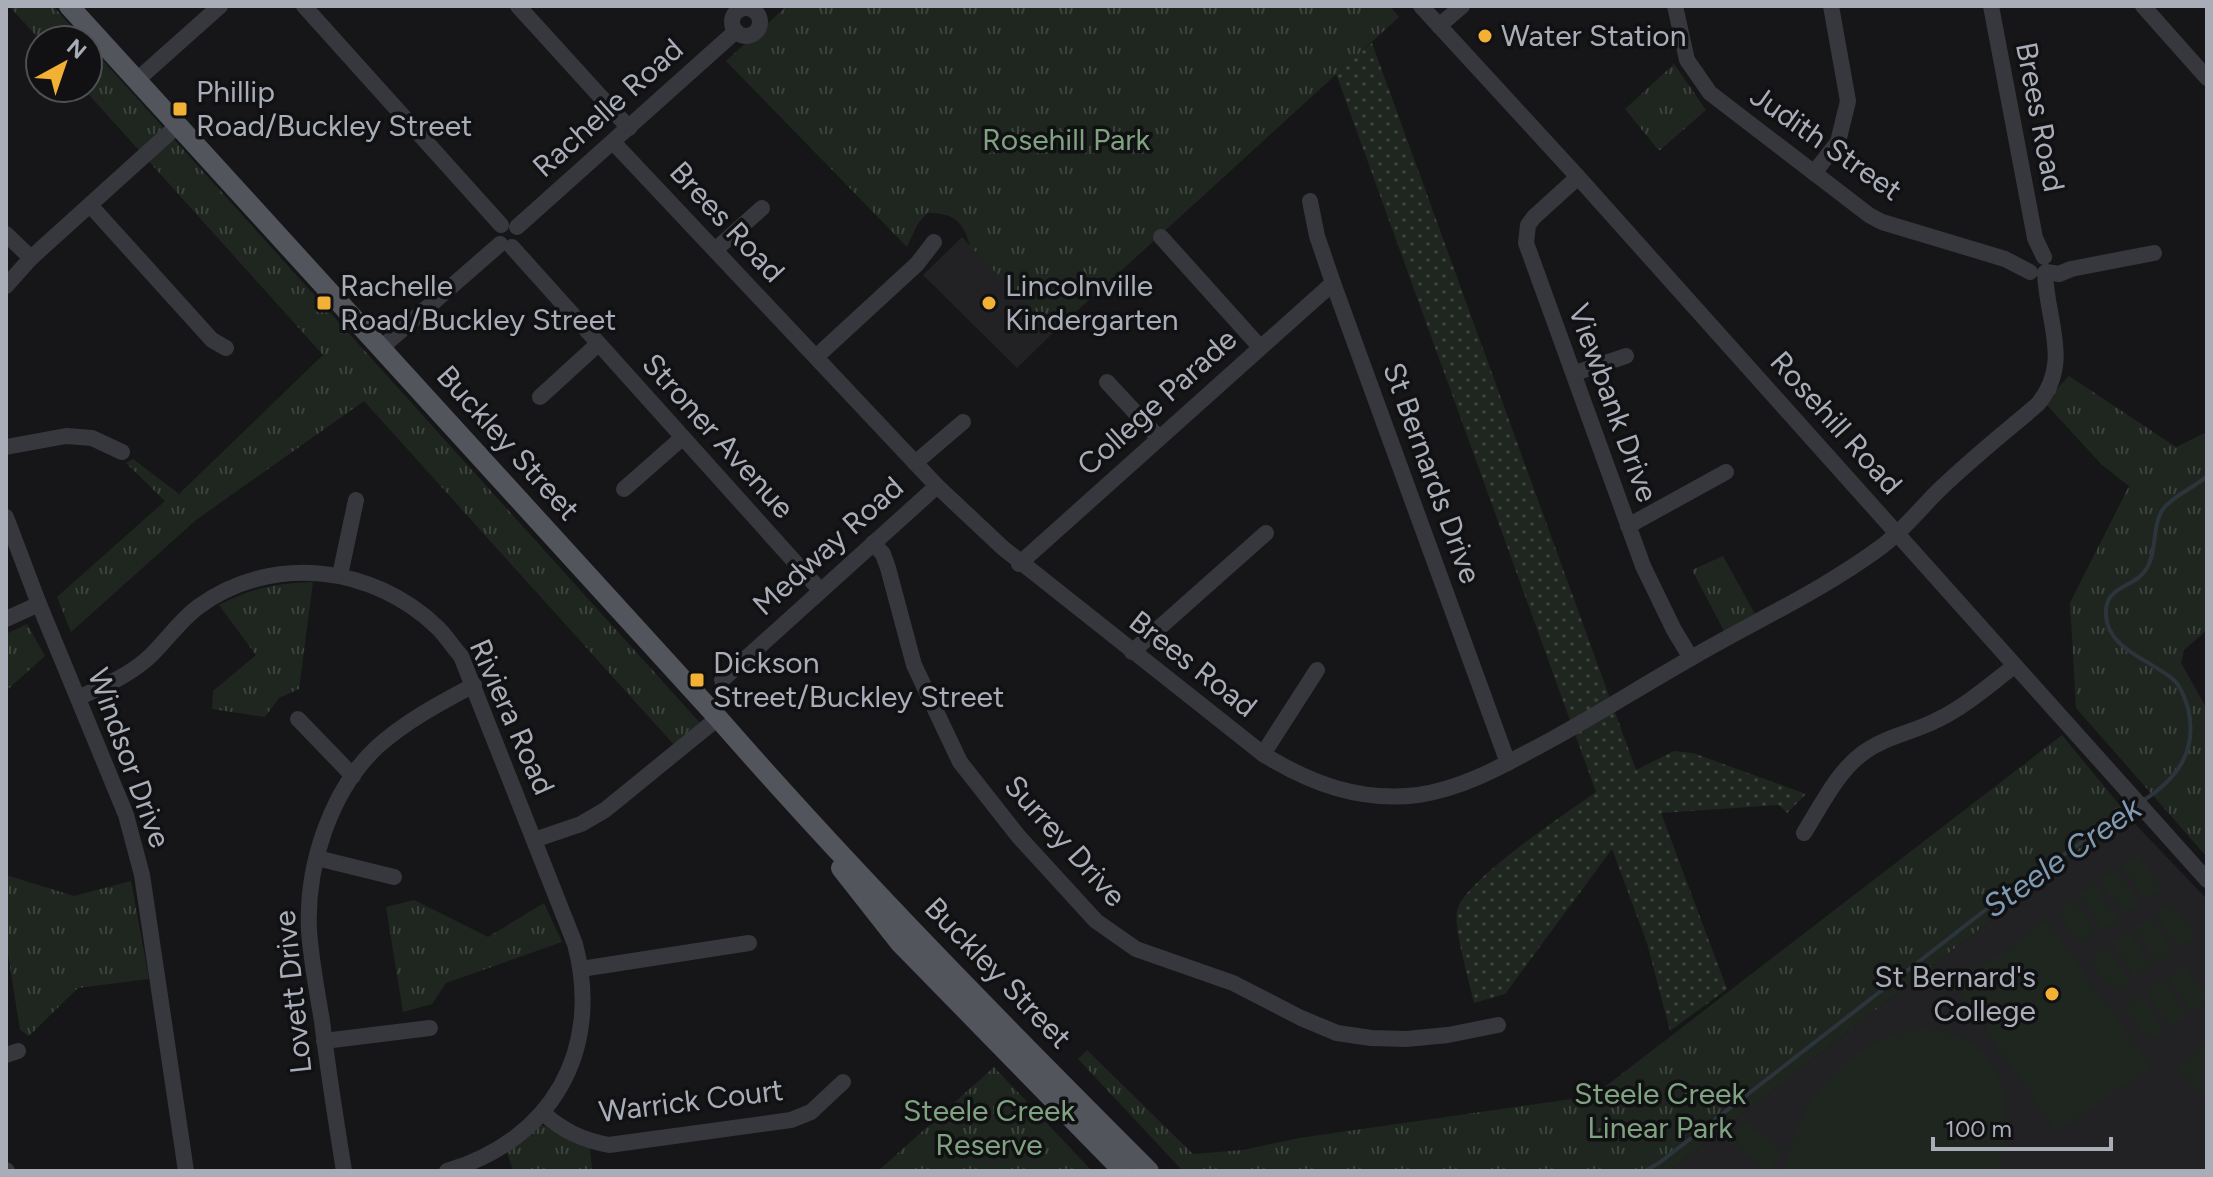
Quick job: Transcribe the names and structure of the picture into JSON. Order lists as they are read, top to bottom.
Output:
{
  "streets": {
    "main road": ["Buckley Street"],
    "street": [
      "Rachelle Road",
      "Brees Road",
      "Judith Street",
      "College Parade",
      "Viewbank Drive",
      "Rosehill Road",
      "Stroner Avenue",
      "St Bernards Drive",
      "Medway Road",
      "Riviera Road",
      "Windsor Drive",
      "Surrey Drive",
      "Lovett Drive",
      "Warrick Court"
    ]
  },
  "crossings": [
    ["Rachelle Road", "Brees Road"],
    ["Brees Road", "Judith Street"],
    ["Brees Road", "College Parade"],
    ["Brees Road", "Viewbank Drive"],
    ["Brees Road", "Rosehill Road"],
    ["Brees Road", "St Bernards Drive"],
    ["Brees Road", "Medway Road"],
    ["College Parade", "St Bernards Drive"],
    ["Viewbank Drive", "Rosehill Road"],
    ["Stroner Avenue", "Medway Road"],
    ["Medway Road", "Surrey Drive"],
    ["Riviera Road", "Windsor Drive"],
    ["Riviera Road", "Lovett Drive"],
    ["Riviera Road", "Warrick Court"]
  ],
  "water": ["Steele Creek"],
  "parks": ["Rosehill Park", "Steele Creek Linear Park", "Steele Creek Reserve"],
  "places": {
    "other": ["Water Station", "Lincolnville Kindergarten", "St Bernard's College"],
    "transit": ["Phillip Road/Buckley Street", "Rachelle Road/Buckley Street", "Dickson Street/Buckley Street"]
  },
  "scale_bar": "100 m",
  "north": "top right"
}
